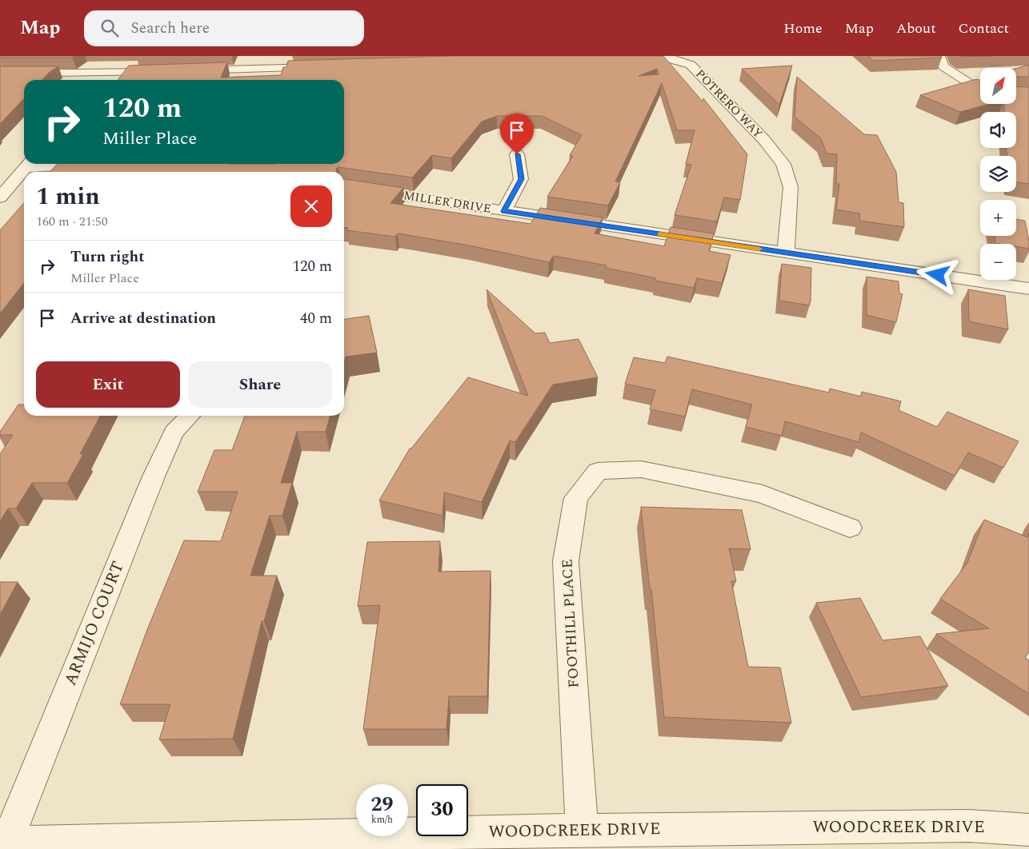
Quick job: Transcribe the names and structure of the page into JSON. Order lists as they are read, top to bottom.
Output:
{
  "streets": {
    "street": [
      "POTRERO WAY",
      "MILLER DRIVE",
      "ARMIJO COURT",
      "FOOTHILL PLACE",
      "WOODCREEK DRIVE"
    ]
  },
  "crossings": [
    ["POTRERO WAY", "MILLER DRIVE"],
    ["ARMIJO COURT", "WOODCREEK DRIVE"],
    ["FOOTHILL PLACE", "WOODCREEK DRIVE"]
  ],
  "north": "top right",
  "page": {
    "header": "Map",
    "search": "Search here",
    "nav": [
      "Home",
      "Map",
      "About",
      "Contact"
    ],
    "map_buttons": ["+", "−"],
    "turn": ["120 m", "Miller Place"],
    "heading": ["1 min", "160 m · 21:50"],
    "list": [
      {
        "name": "Turn right",
        "note": "Miller Place",
        "value": "120 m"
      },
      {
        "name": "Arrive at destination",
        "value": "40 m"
      }
    ],
    "buttons": ["Exit", "Share"],
    "speed": "29 km/h",
    "limit": "30"
  }
}
